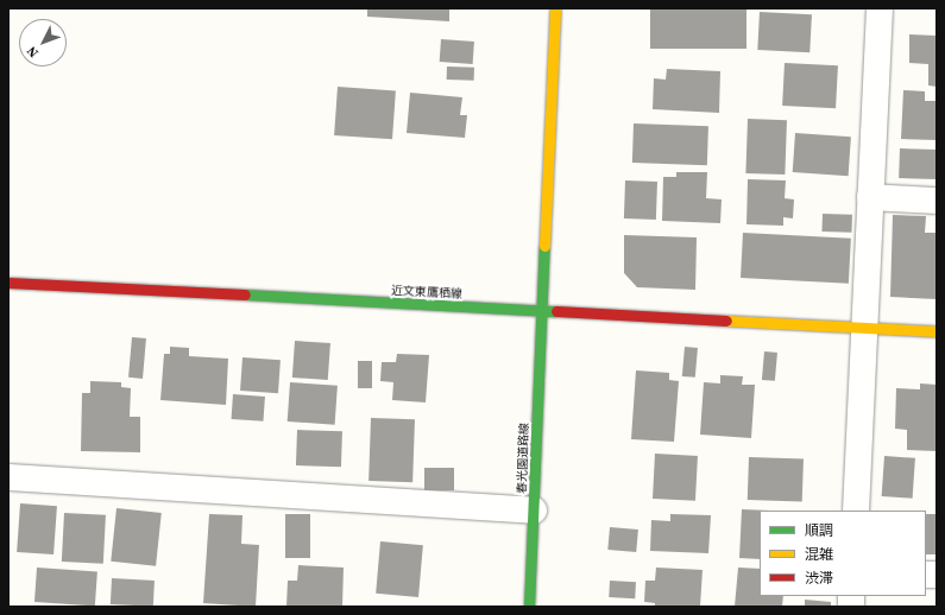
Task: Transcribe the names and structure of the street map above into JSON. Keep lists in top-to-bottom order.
{
  "streets": {
    "street": ["近文東鷹栖線", "春光園道路線"]
  },
  "crossings": [
    ["近文東鷹栖線", "春光園道路線"]
  ],
  "legend": ["順調", "混雑", "渋滞"],
  "north": "bottom left"
}
